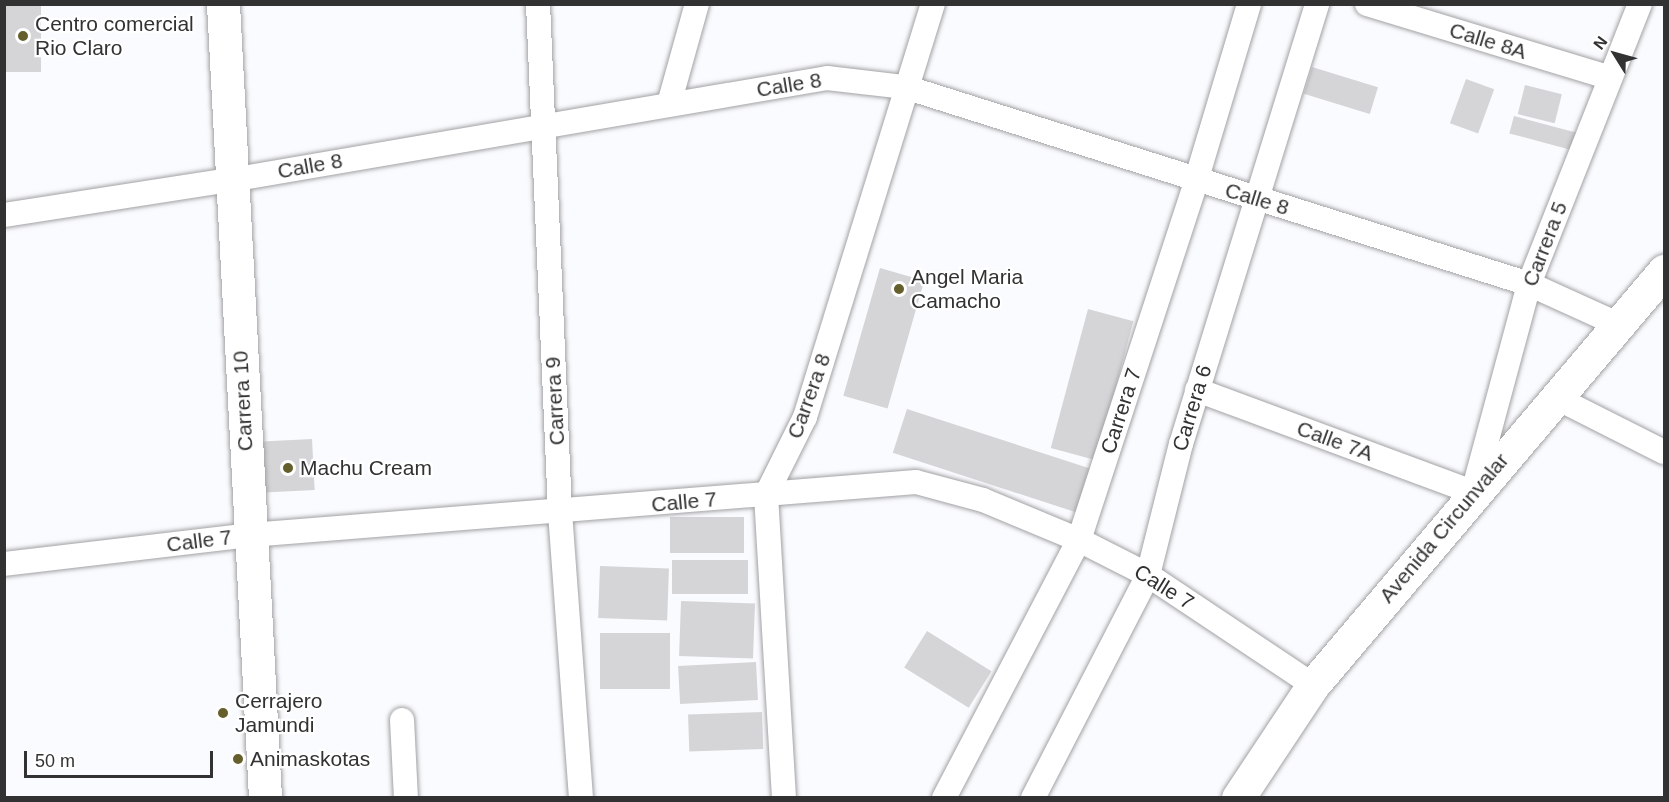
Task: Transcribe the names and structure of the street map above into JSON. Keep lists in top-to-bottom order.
{
  "streets": {
    "main road": ["Carrera 10", "Avenida Circunvalar"],
    "street": [
      "Calle 8A",
      "Calle 8",
      "Carrera 5",
      "Carrera 8",
      "Carrera 9",
      "Carrera 6",
      "Carrera 7",
      "Calle 7A",
      "Calle 7"
    ]
  },
  "crossings": [
    ["Calle 8A", "Carrera 5"],
    ["Calle 8", "Carrera 5"],
    ["Calle 8", "Carrera 8"],
    ["Calle 8", "Carrera 10"],
    ["Calle 8", "Carrera 9"],
    ["Calle 8", "Carrera 6"],
    ["Calle 8", "Carrera 7"],
    ["Calle 8", "Avenida Circunvalar"],
    ["Carrera 5", "Calle 7A"],
    ["Carrera 5", "Avenida Circunvalar"],
    ["Carrera 8", "Calle 7"],
    ["Carrera 10", "Calle 7"],
    ["Carrera 9", "Calle 7"],
    ["Carrera 6", "Calle 7A"],
    ["Carrera 6", "Calle 7"],
    ["Carrera 7", "Calle 7"],
    ["Calle 7A", "Avenida Circunvalar"],
    ["Calle 7", "Avenida Circunvalar"]
  ],
  "places": [
    "Centro comercial Rio Claro",
    "Angel Maria Camacho",
    "Machu Cream",
    "Cerrajero Jamundi",
    "Animaskotas"
  ],
  "scale_bar": "50 m",
  "north": "top left"
}
